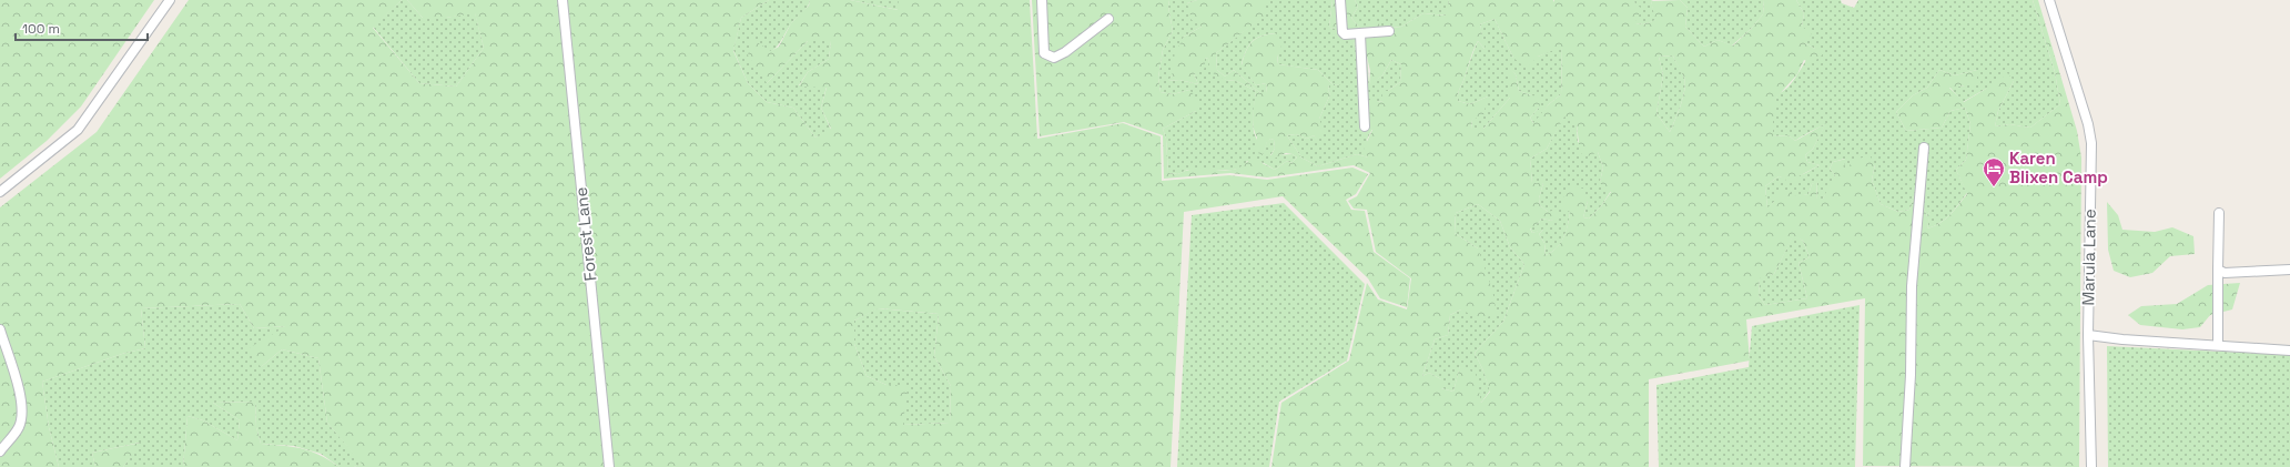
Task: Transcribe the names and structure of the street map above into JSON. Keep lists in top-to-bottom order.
{
  "streets": {
    "street": ["Forest Lane", "Marula Lane"]
  },
  "places": {
    "hotel": ["Karen Blixen Camp"]
  },
  "scale_bar": "100 m"
}
